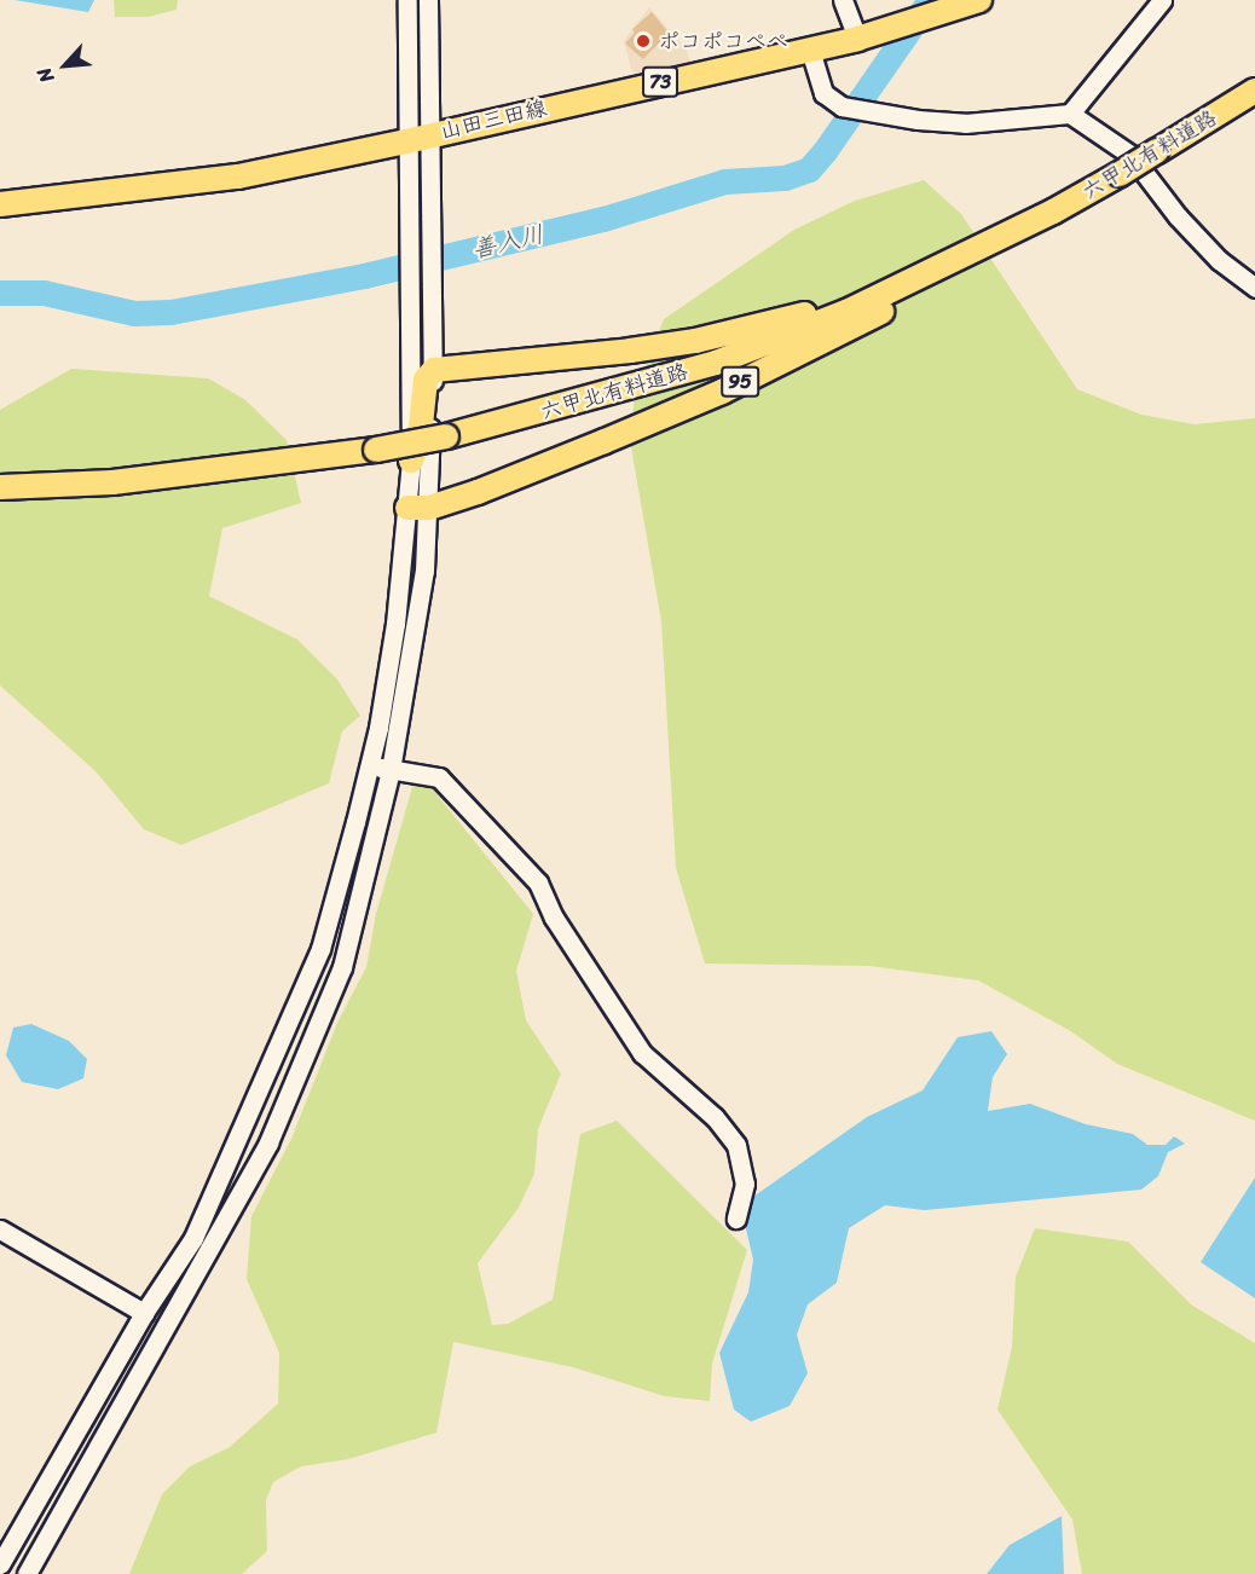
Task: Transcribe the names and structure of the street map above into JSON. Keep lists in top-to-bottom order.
{
  "streets": {
    "main road": [
      "73",
      "山田三田線",
      "六甲北有料道路",
      "95"
    ]
  },
  "crossings": [
    ["六甲北有料道路", "95"]
  ],
  "water": ["善入川"],
  "places": ["ポコポコぺぺ"],
  "north": "bottom left"
}
